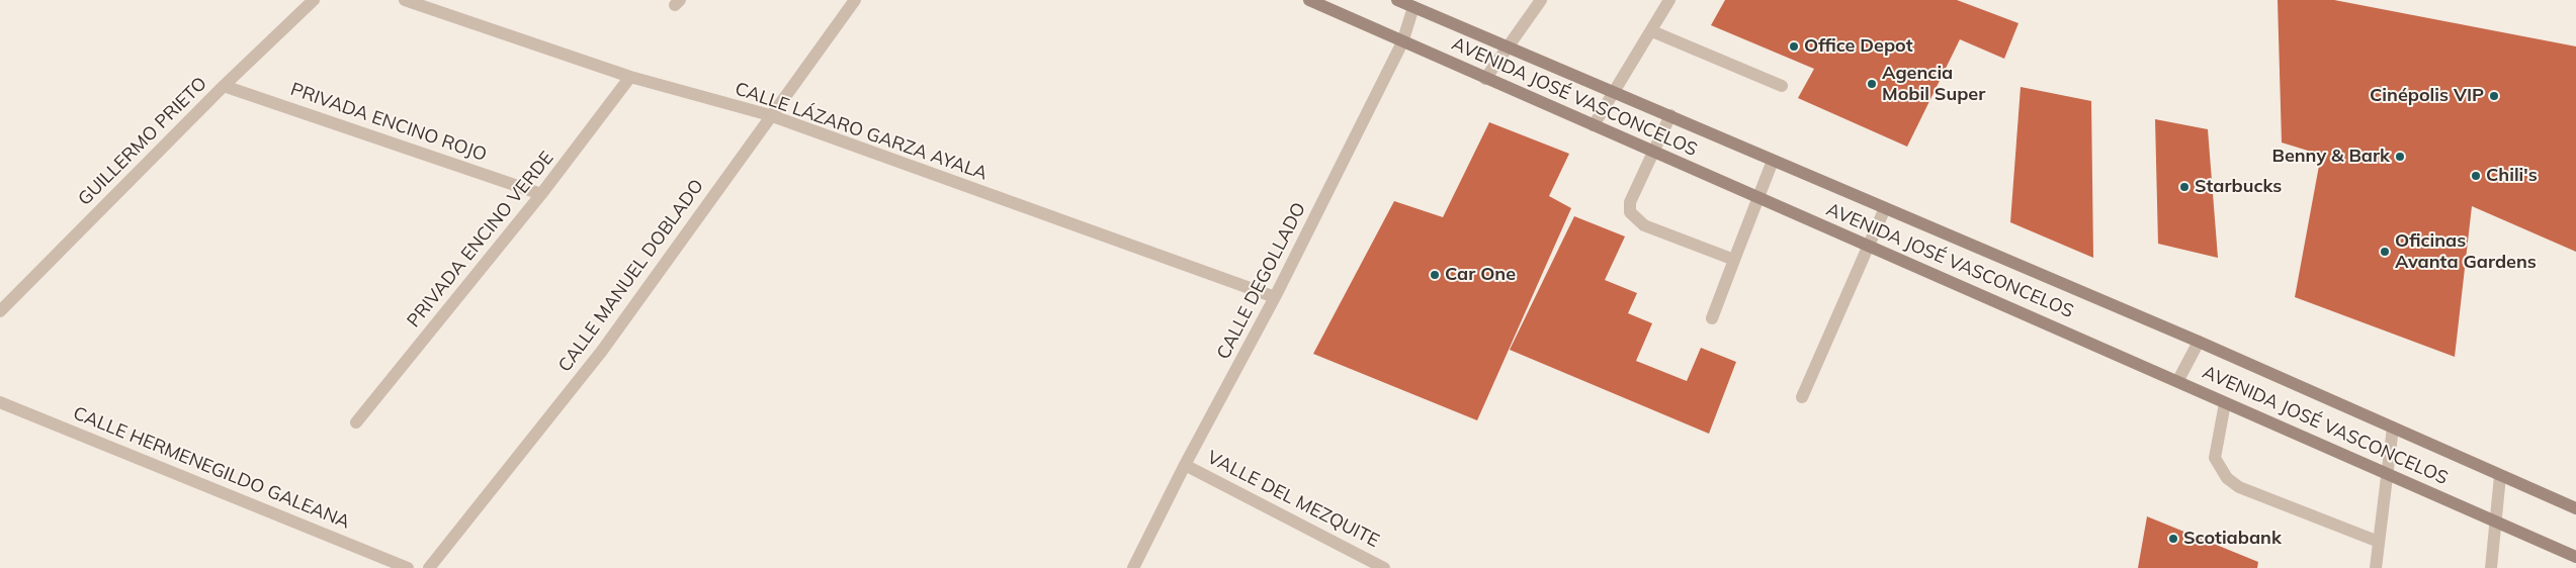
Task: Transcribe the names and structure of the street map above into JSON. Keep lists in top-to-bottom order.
{
  "streets": {
    "main road": ["AVENIDA JOSÉ VASCONCELOS"],
    "street": [
      "PRIVADA ENCINO ROJO",
      "CALLE LÁZARO GARZA AYALA",
      "GUILLERMO PRIETO",
      "PRIVADA ENCINO VERDE",
      "CALLE MANUEL DOBLADO",
      "CALLE DEGOLLADO",
      "CALLE HERMENEGILDO GALEANA",
      "VALLE DEL MEZQUITE"
    ]
  },
  "crossings": [
    ["AVENIDA JOSÉ VASCONCELOS", "CALLE DEGOLLADO"],
    ["PRIVADA ENCINO ROJO", "GUILLERMO PRIETO"],
    ["PRIVADA ENCINO ROJO", "PRIVADA ENCINO VERDE"],
    ["CALLE LÁZARO GARZA AYALA", "PRIVADA ENCINO VERDE"],
    ["CALLE LÁZARO GARZA AYALA", "CALLE MANUEL DOBLADO"],
    ["CALLE LÁZARO GARZA AYALA", "CALLE DEGOLLADO"],
    ["CALLE DEGOLLADO", "VALLE DEL MEZQUITE"]
  ],
  "places": [
    "Office Depot",
    "Agencia Mobil Super",
    "Cinépolis VIP",
    "Benny & Bark",
    "Chili's",
    "Starbucks",
    "Oficinas Avanta Gardens",
    "Car One",
    "Scotiabank"
  ]
}
